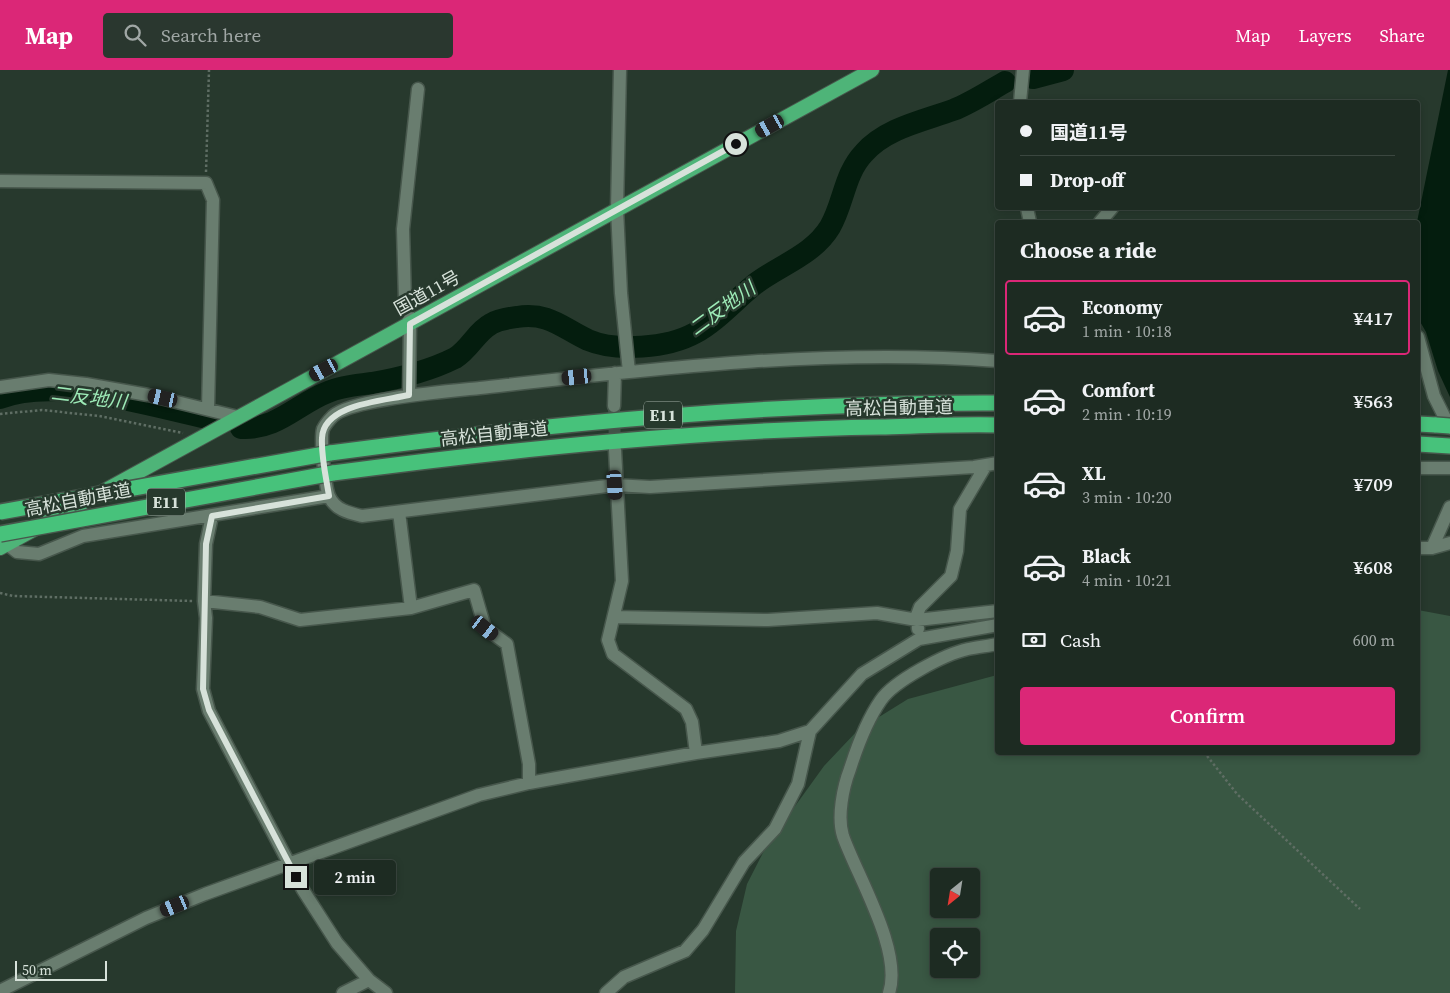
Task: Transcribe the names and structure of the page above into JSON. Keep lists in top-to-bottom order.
{
  "streets": {
    "highway": ["国道11号", "高松自動車道", "E11"]
  },
  "crossings": [
    ["国道11号", "高松自動車道"]
  ],
  "water": ["二反地川"],
  "scale_bar": "50 m",
  "north": "bottom left",
  "page": {
    "header": "Map",
    "search": "Search here",
    "nav": ["Map", "Layers", "Share"],
    "banner": ["国道11号", "Drop-off"],
    "heading": "Choose a ride",
    "list": [
      {
        "name": "Economy",
        "note": "1 min · 10:18",
        "value": "¥417"
      },
      {
        "name": "Comfort",
        "note": "2 min · 10:19",
        "value": "¥563"
      },
      {
        "name": "XL",
        "note": "3 min · 10:20",
        "value": "¥709"
      },
      {
        "name": "Black",
        "note": "4 min · 10:21",
        "value": "¥608"
      }
    ],
    "pay": ["Cash", "600 m"],
    "buttons": "Confirm",
    "bubble": "2 min",
    "scale": "50 m"
  }
}
